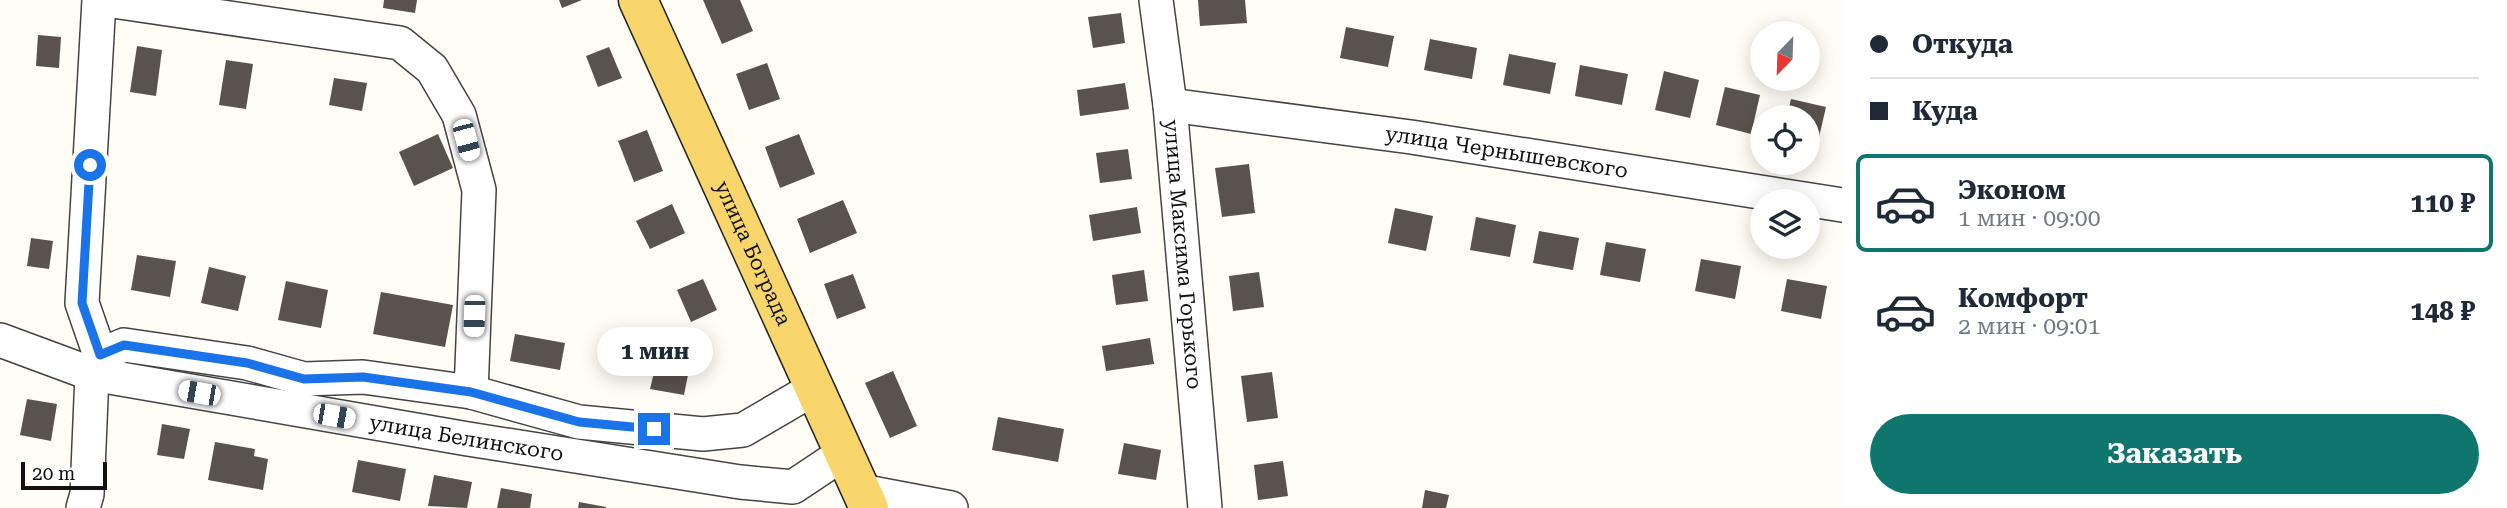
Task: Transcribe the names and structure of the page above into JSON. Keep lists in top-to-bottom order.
{
  "streets": {
    "main road": ["улица Бограда"],
    "street": ["улица Чернышевского", "улица Максима Горького", "улица Белинского"]
  },
  "crossings": [
    ["улица Чернышевского", "улица Максима Горького"],
    ["улица Бограда", "улица Белинского"]
  ],
  "scale_bar": "20 m",
  "north": "bottom left",
  "page": {
    "banner": ["Откуда", "Куда"],
    "list": [
      {
        "name": "Эконом",
        "note": "1 мин · 09:00",
        "value": "110 ₽"
      },
      {
        "name": "Комфорт",
        "note": "2 мин · 09:01",
        "value": "148 ₽"
      }
    ],
    "bubble": "1 мин",
    "buttons": "Заказать",
    "scale": "20 m"
  }
}
